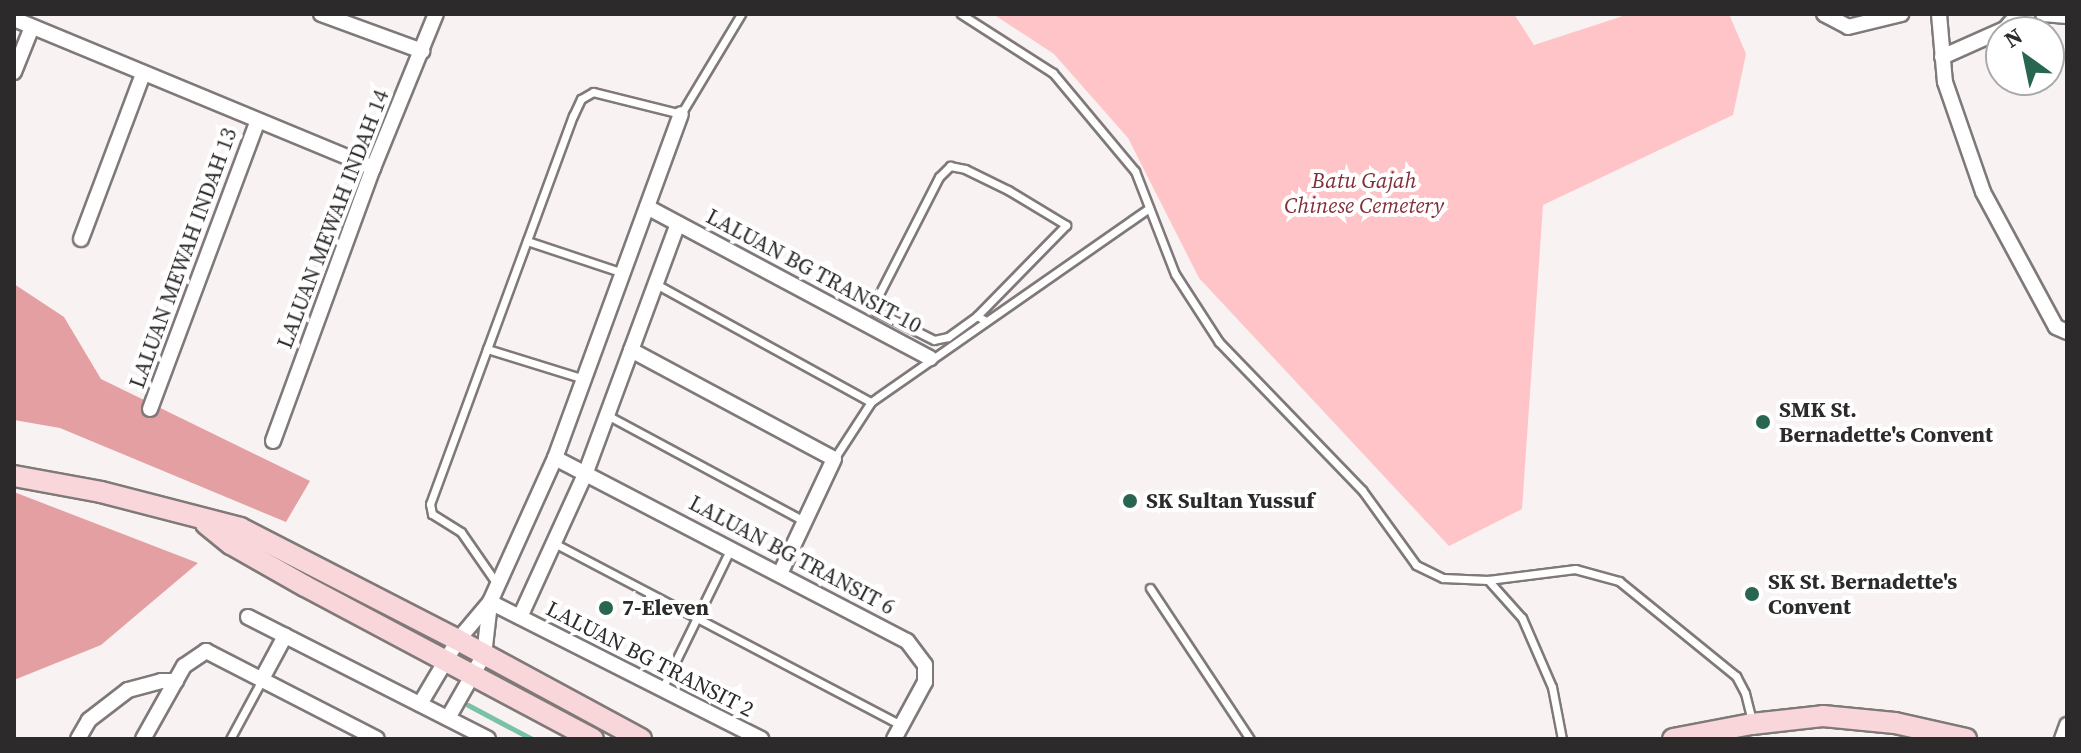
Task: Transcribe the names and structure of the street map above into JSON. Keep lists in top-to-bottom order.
{
  "streets": {
    "street": [
      "LALUAN MEWAH INDAH 14",
      "LALUAN MEWAH INDAH 13",
      "LALUAN BG TRANSIT 10",
      "LALUAN BG TRANSIT 6",
      "LALUAN BG TRANSIT 2"
    ]
  },
  "parks": ["Batu Gajah Chinese Cemetery"],
  "places": [
    "SMK St. Bernadette's Convent",
    "SK Sultan Yussuf",
    "SK St. Bernadette's Convent",
    "7-Eleven"
  ],
  "north": "top left"
}
